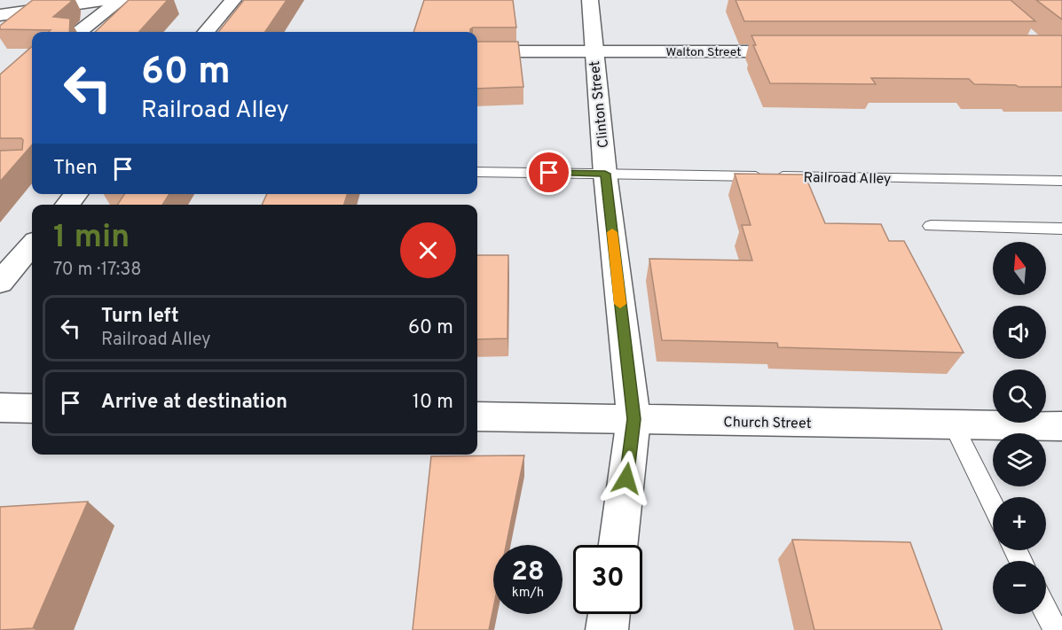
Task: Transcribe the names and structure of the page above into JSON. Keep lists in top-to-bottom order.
{
  "streets": {
    "street": ["Walton Street", "Clinton Street", "Church Street"],
    "lane": ["Railroad Alley"]
  },
  "crossings": [
    ["Walton Street", "Clinton Street"],
    ["Clinton Street", "Railroad Alley"],
    ["Clinton Street", "Church Street"]
  ],
  "north": "top",
  "page": {
    "turn": ["60 m", "Railroad Alley"],
    "then": "Then",
    "heading": ["1 min", "70 m · 17:38"],
    "map_buttons": ["+", "−"],
    "list": [
      {
        "name": "Turn left",
        "note": "Railroad Alley",
        "value": "60 m"
      },
      {
        "name": "Arrive at destination",
        "value": "10 m"
      }
    ],
    "speed": "28 km/h",
    "limit": "30"
  }
}
